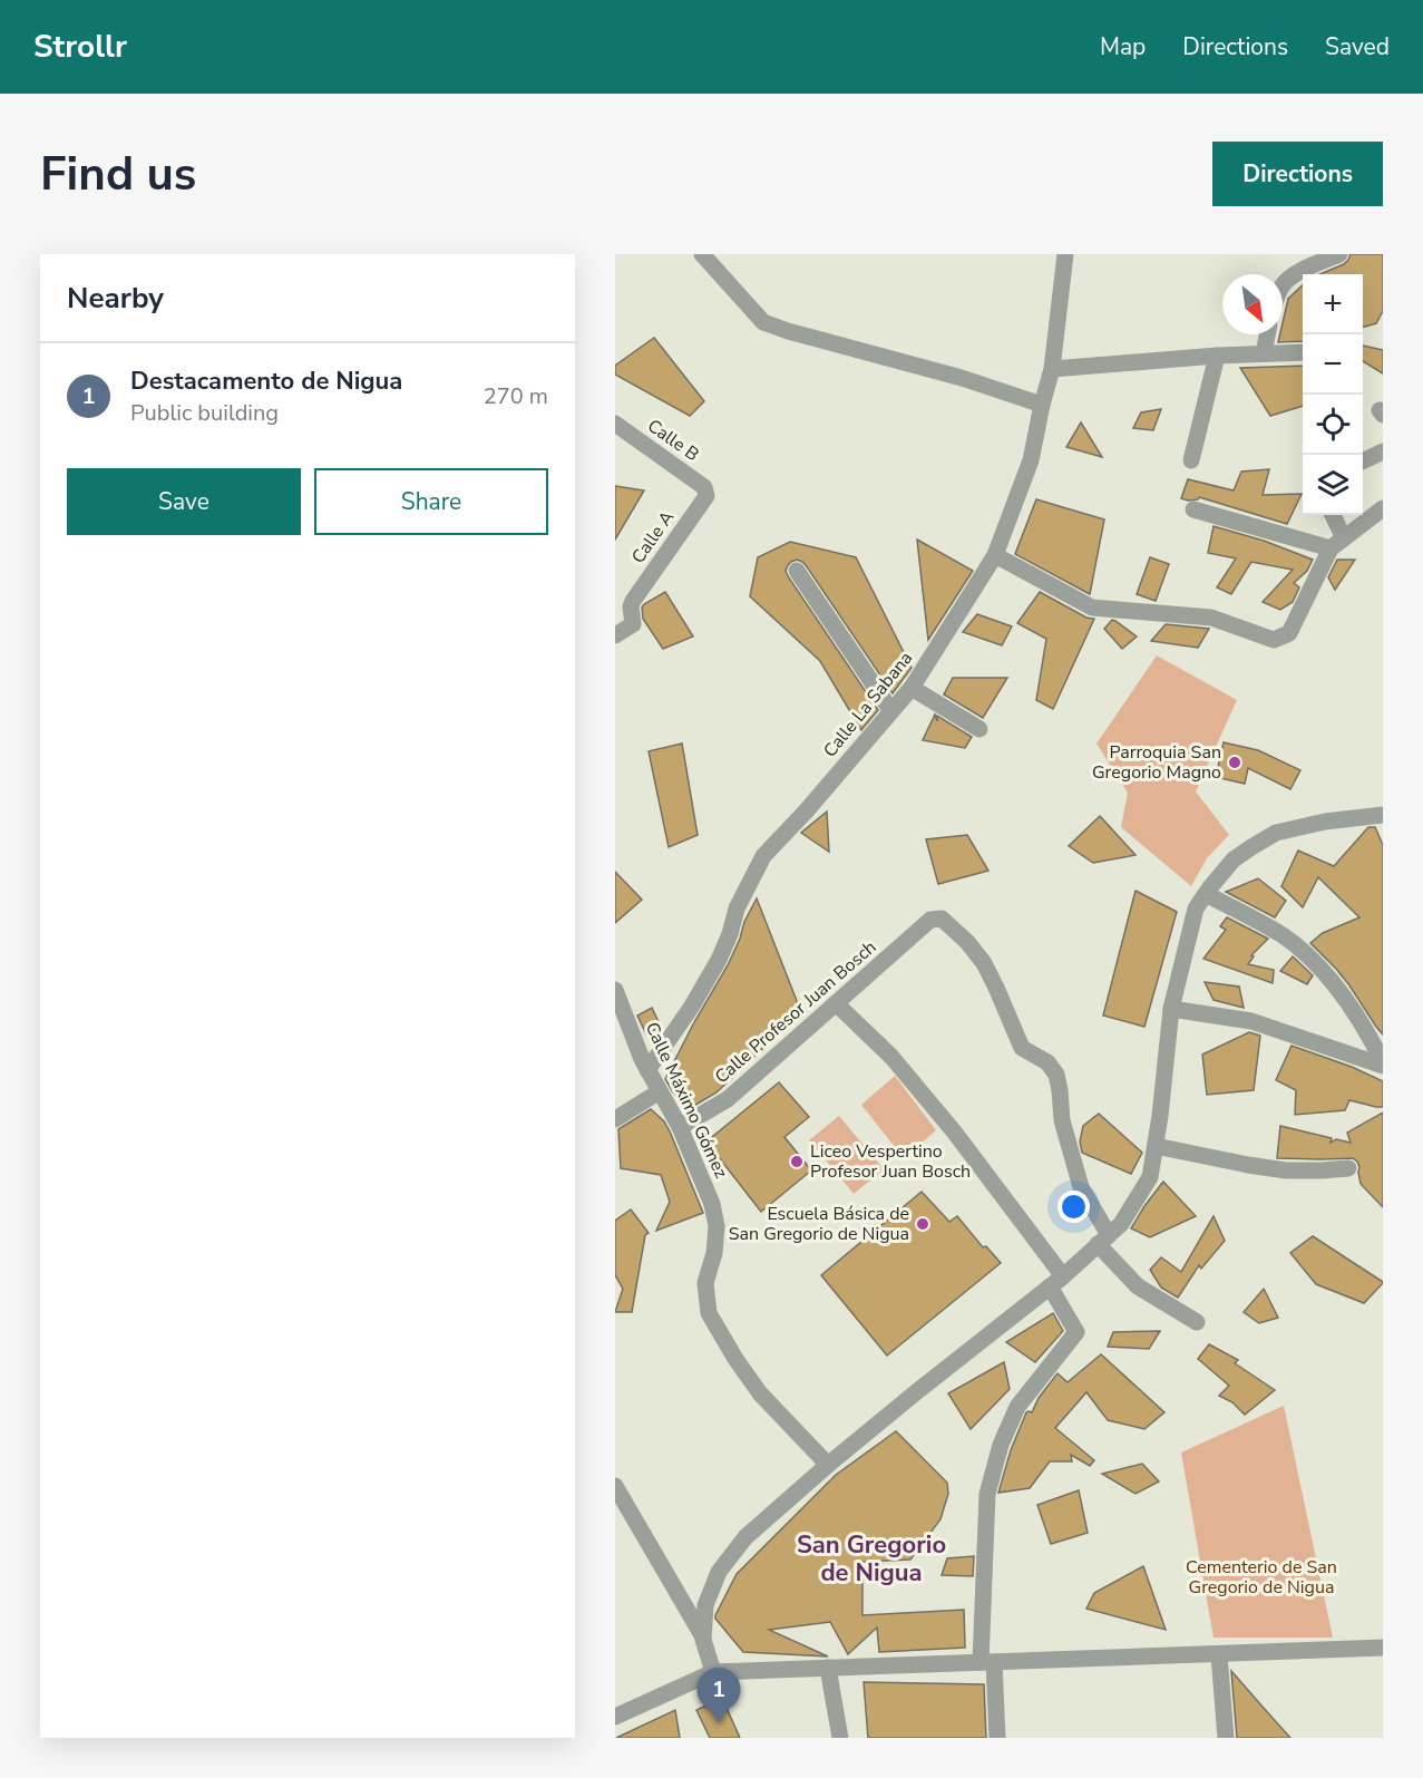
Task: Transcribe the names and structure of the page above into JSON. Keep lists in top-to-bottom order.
{
  "streets": {
    "street": [
      "Calle B",
      "Calle A",
      "Calle La Sabana",
      "Calle Profesor Juan Bosch",
      "Calle Máximo Gómez"
    ]
  },
  "crossings": [
    ["Calle B", "Calle A"],
    ["Calle La Sabana", "Calle Máximo Gómez"],
    ["Calle Profesor Juan Bosch", "Calle Máximo Gómez"]
  ],
  "districts": ["San Gregorio de Nigua"],
  "parks": ["Cementerio de San Gregorio de Nigua"],
  "places": ["Parroquia San Gregorio Magno", "Liceo Vespertino Profesor Juan Bosch", "Escuela Básica de San Gregorio de Nigua"],
  "north": "bottom right",
  "page": {
    "header": "Strollr",
    "nav": ["Map", "Directions", "Saved"],
    "buttons": [
      "Directions",
      ["Save", "Share"]
    ],
    "title": "Find us",
    "heading": "Nearby",
    "map_buttons": ["+", "−"],
    "list": [
      {
        "mark": "1",
        "name": "Destacamento de Nigua",
        "note": "Public building",
        "value": "270 m"
      }
    ],
    "pins": "1"
  }
}
